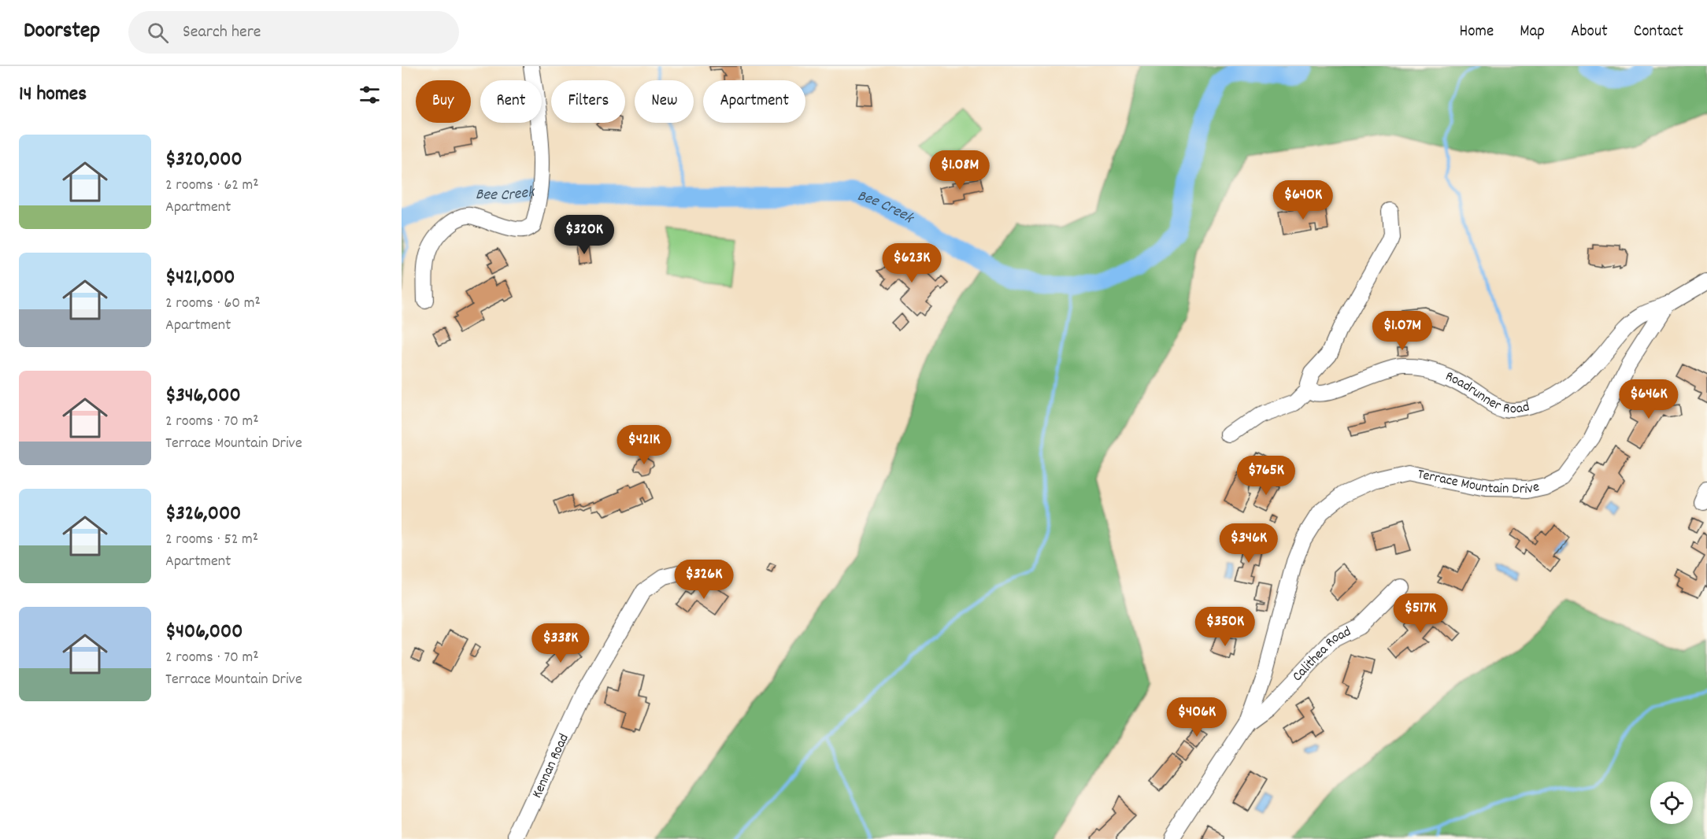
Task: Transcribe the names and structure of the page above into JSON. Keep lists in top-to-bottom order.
{
  "streets": {
    "street": [
      "Roadrunner Road",
      "Terrace Mountain Drive",
      "Calithea Road",
      "Kennan Road"
    ]
  },
  "crossings": [
    ["Roadrunner Road", "Terrace Mountain Drive"],
    ["Terrace Mountain Drive", "Calithea Road"]
  ],
  "water": ["Bee Creek"],
  "page": {
    "header": "Doorstep",
    "search": "Search here",
    "nav": [
      "Home",
      "Map",
      "About",
      "Contact"
    ],
    "heading": "14 homes",
    "chip": [
      "Buy",
      "Rent",
      "Filters",
      "New",
      "Apartment"
    ],
    "list": [
      {
        "name": "$320,000",
        "note": "2 rooms · 62 m² · Apartment"
      },
      {
        "name": "$421,000",
        "note": "2 rooms · 60 m² · Apartment"
      },
      {
        "name": "$346,000",
        "note": "2 rooms · 70 m² · Terrace Mountain Drive"
      },
      {
        "name": "$326,000",
        "note": "2 rooms · 52 m² · Apartment"
      },
      {
        "name": "$406,000",
        "note": "2 rooms · 70 m² · Terrace Mountain Drive"
      }
    ],
    "price": [
      "$1.08M",
      "$640K",
      "$320K",
      "$623K",
      "$1.07M",
      "$646K",
      "$421K",
      "$765K",
      "$346K",
      "$326K",
      "$517K",
      "$350K",
      "$338K",
      "$406K"
    ]
  }
}
